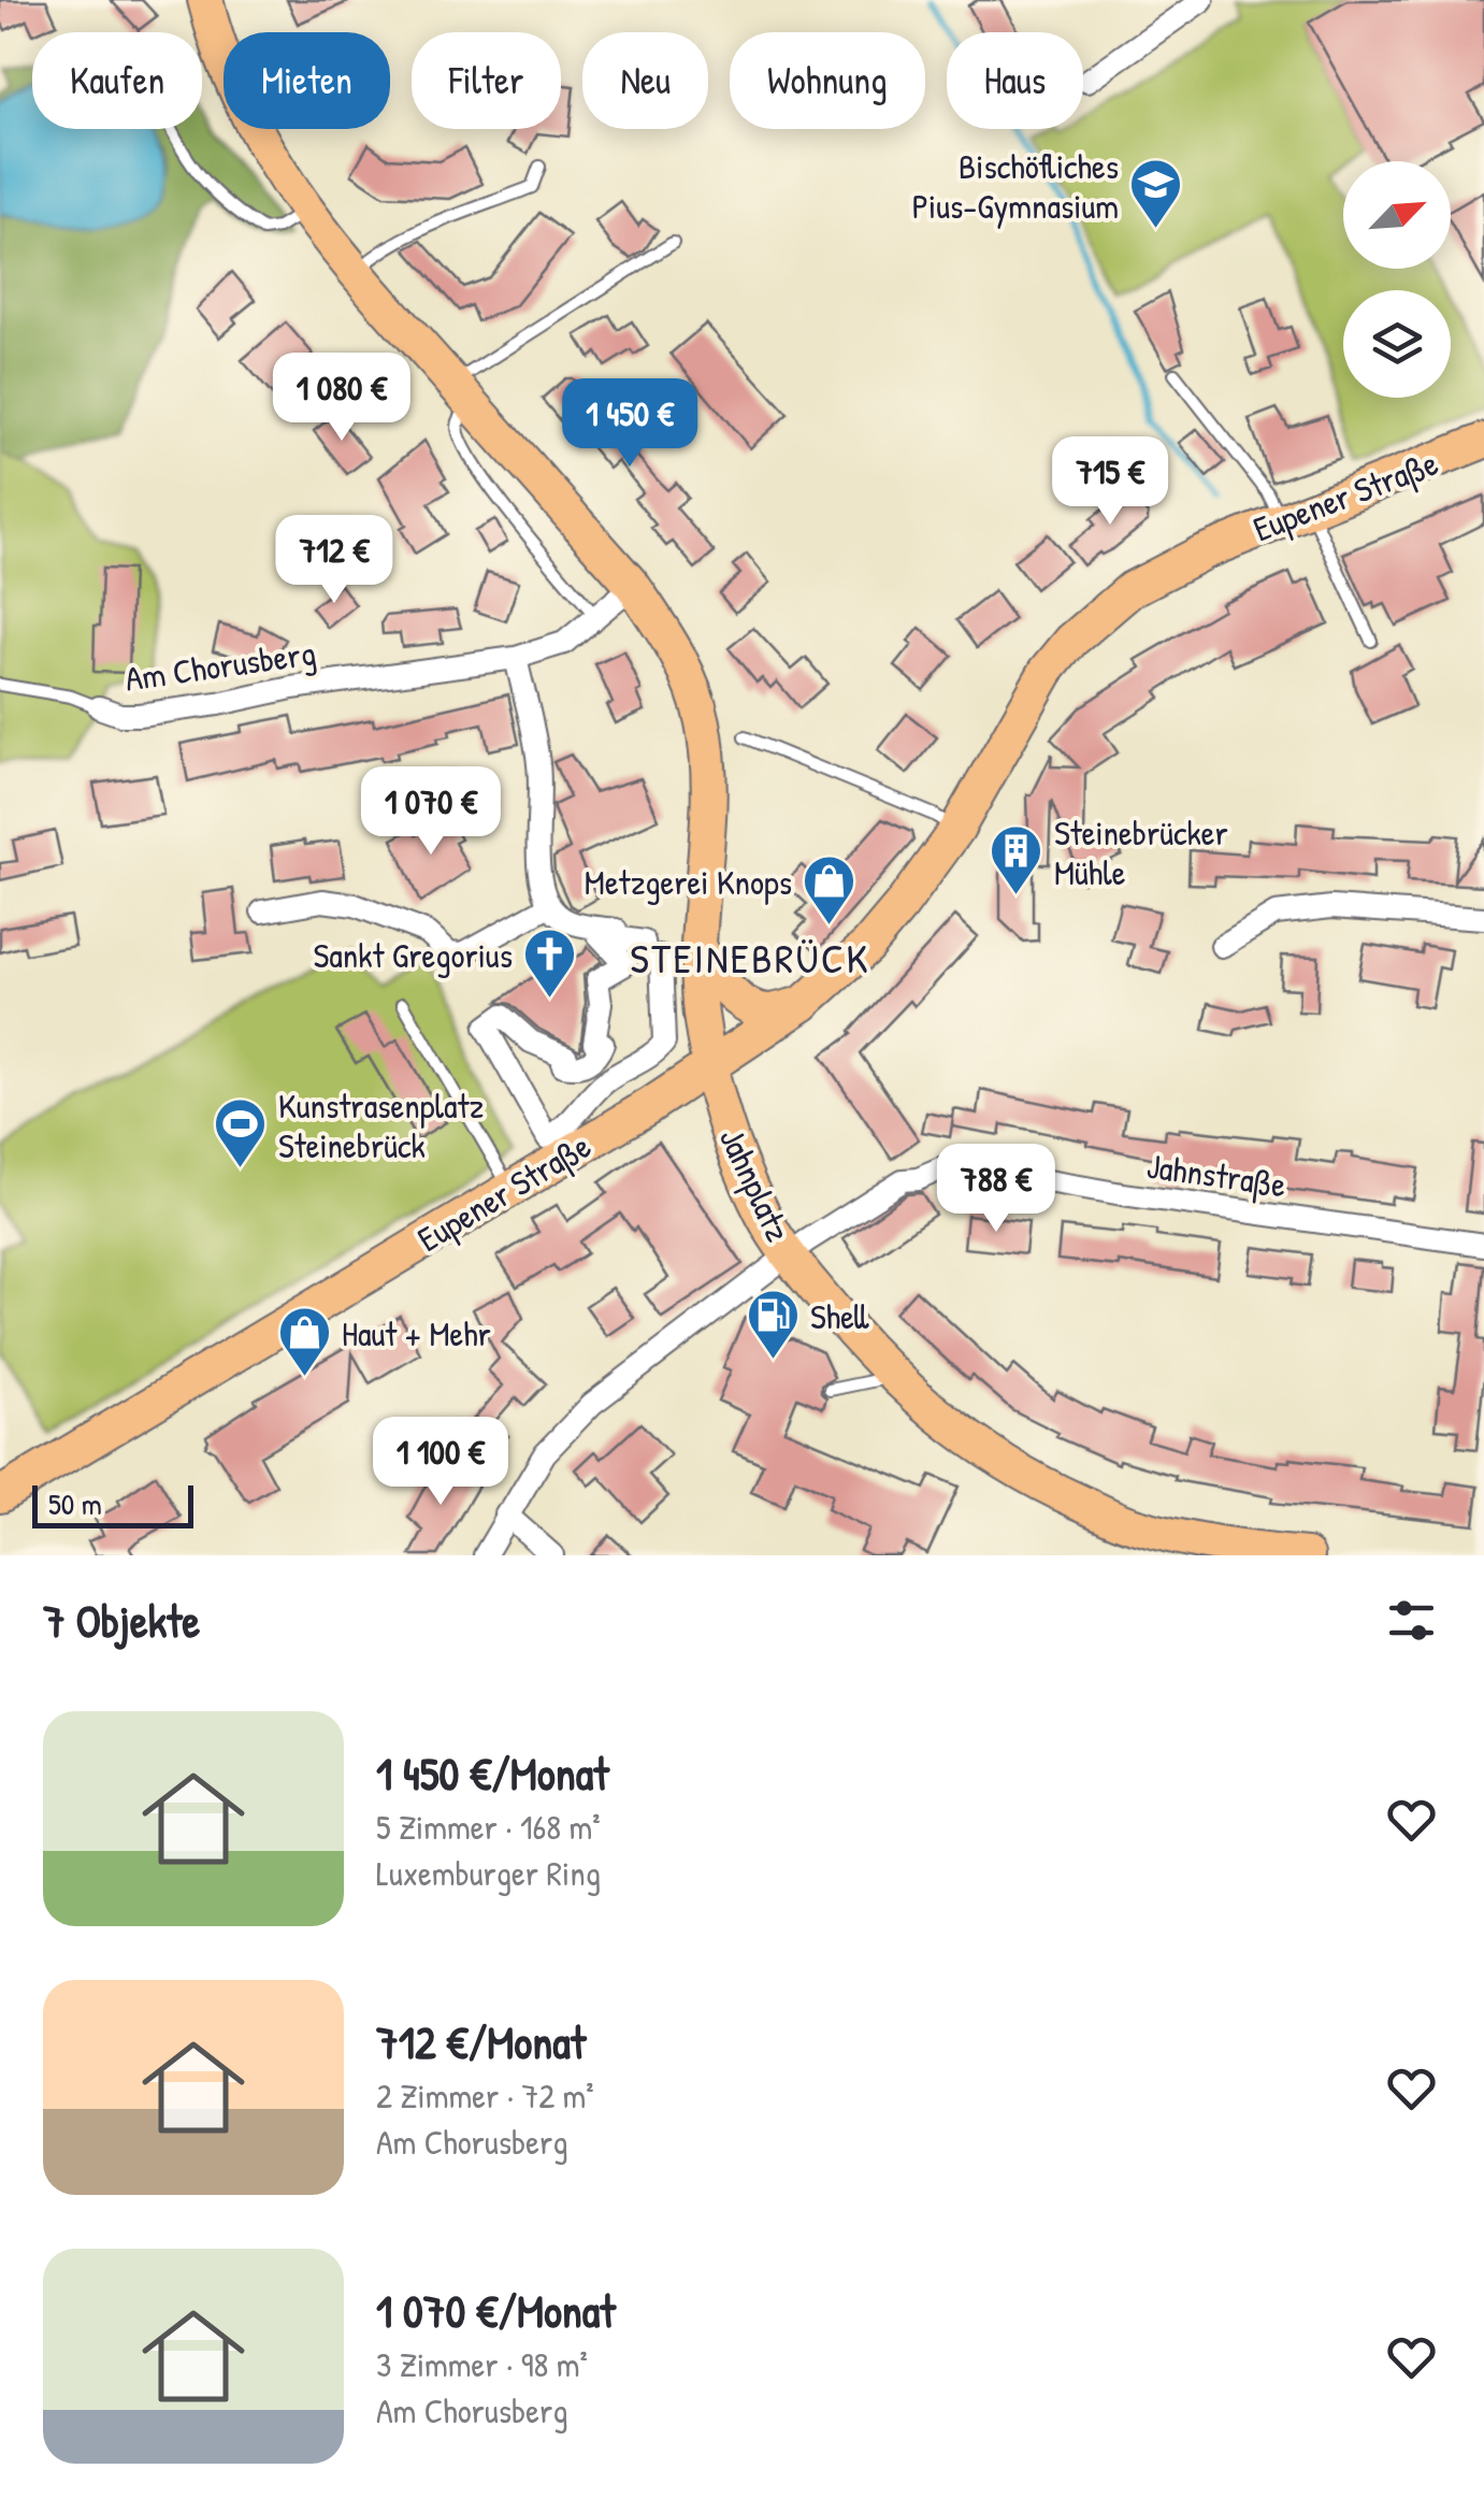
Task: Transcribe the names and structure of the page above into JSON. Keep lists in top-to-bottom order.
{
  "streets": {
    "main road": ["Eupener Straße", "Jahnplatz"],
    "street": ["Am Chorusberg", "Jahnstraße"]
  },
  "crossings": [
    ["Eupener Straße", "Jahnplatz"],
    ["Am Chorusberg", "Jahnplatz"],
    ["Jahnstraße", "Jahnplatz"]
  ],
  "districts": ["STEINEBRÜCK"],
  "places": {
    "school or university": ["Bischöfliches Pius-Gymnasium"],
    "building": ["Steinebrücker Mühle"],
    "shop": ["Metzgerei Knops", "Haut + Mehr"],
    "church": ["Sankt Gregorius"],
    "sports": ["Kunstrasenplatz Steinebrück"],
    "fuel station": ["Shell"]
  },
  "scale_bar": "50 m",
  "north": "top right",
  "page": {
    "chip": [
      "Kaufen",
      "Mieten",
      "Filter",
      "Neu",
      "Wohnung",
      "Haus"
    ],
    "price": [
      "1 080 €",
      "1 450 €",
      "715 €",
      "712 €",
      "1 070 €",
      "788 €",
      "1 100 €"
    ],
    "scale": "50 m",
    "heading": "7 Objekte",
    "list": [
      {
        "name": "1 450 €/Monat",
        "note": "5 Zimmer · 168 m² · Luxemburger Ring"
      },
      {
        "name": "712 €/Monat",
        "note": "2 Zimmer · 72 m² · Am Chorusberg"
      },
      {
        "name": "1 070 €/Monat",
        "note": "3 Zimmer · 98 m² · Am Chorusberg"
      }
    ]
  }
}
